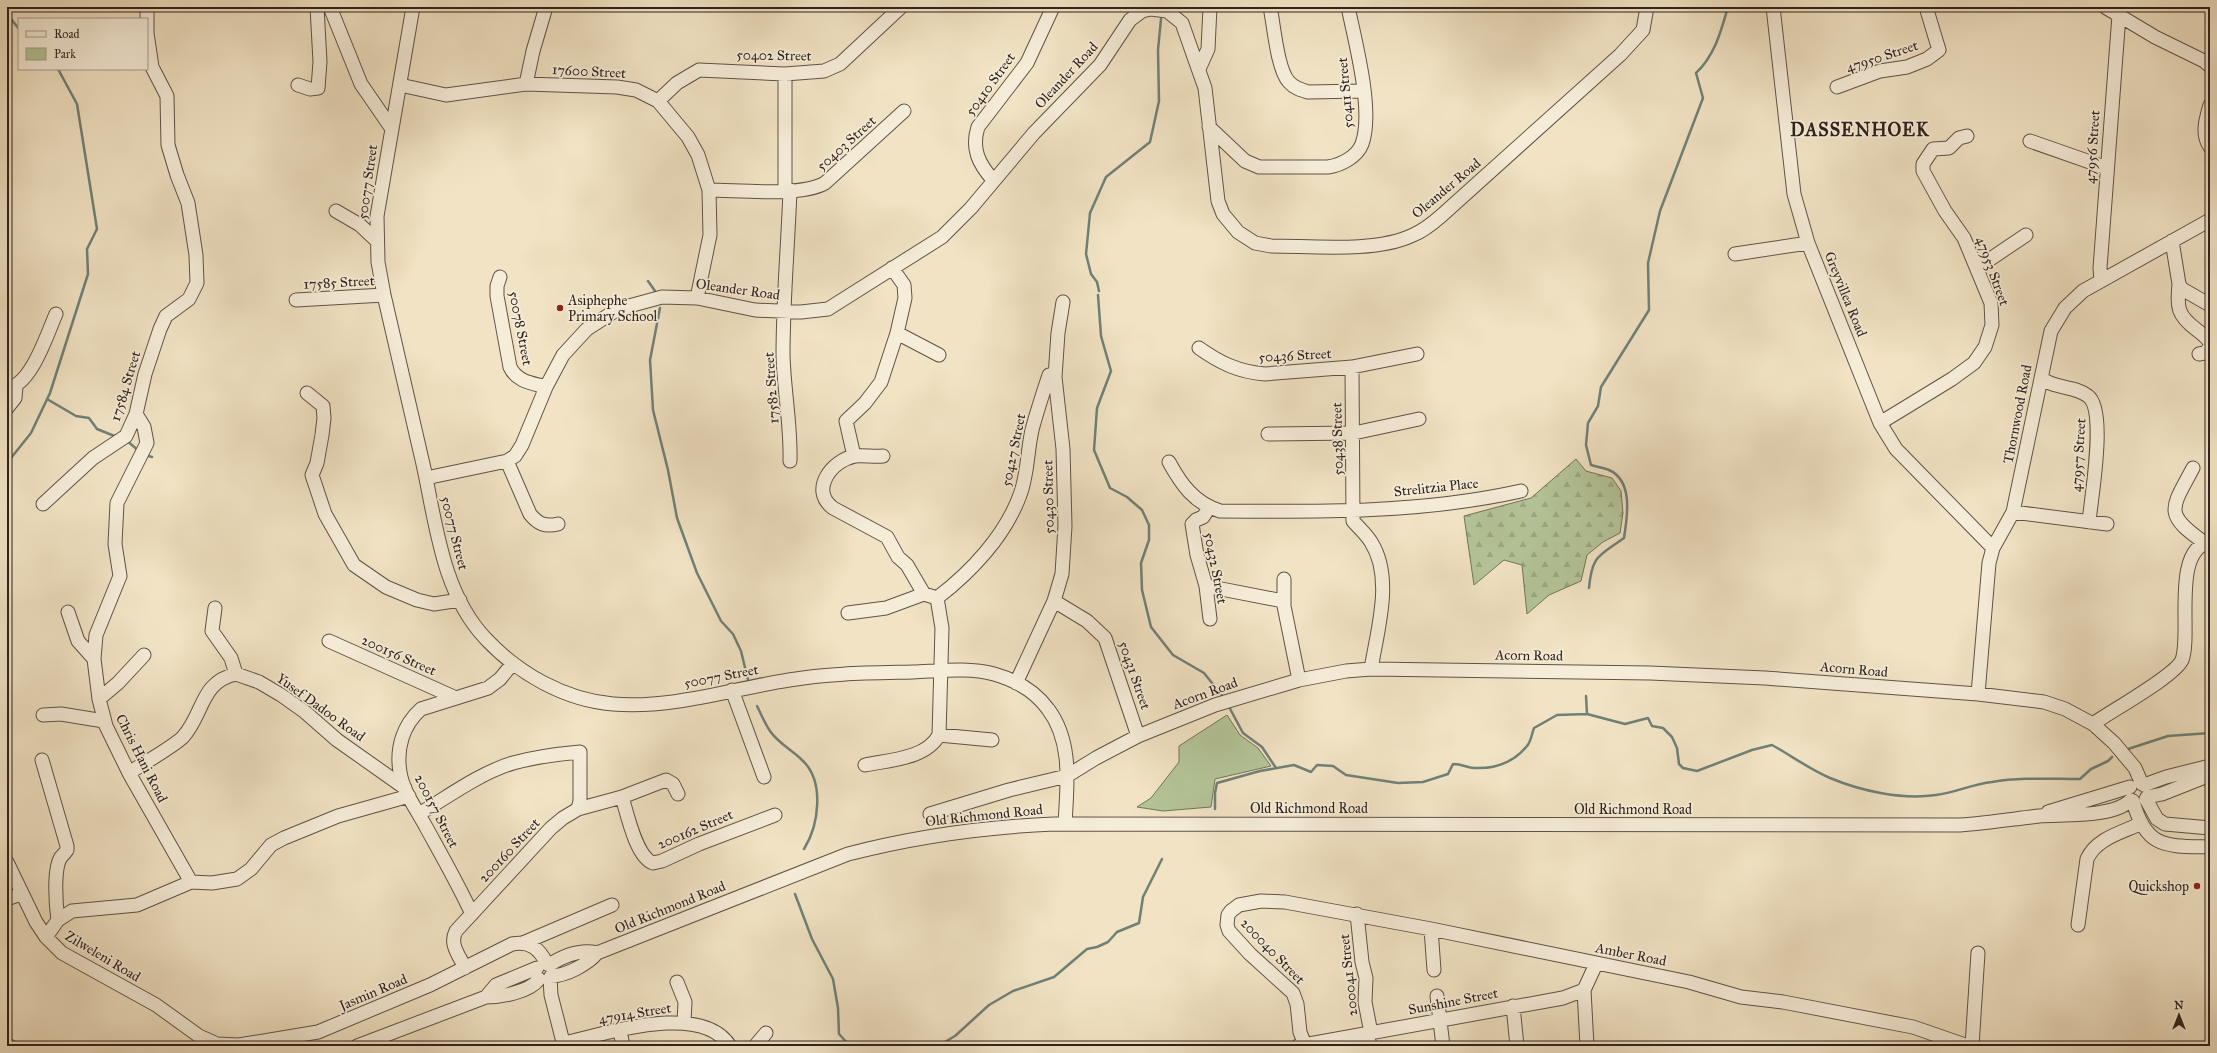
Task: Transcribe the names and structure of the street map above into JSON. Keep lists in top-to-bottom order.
{
  "streets": {
    "street": [
      "50402 Street",
      "47950 Street",
      "17600 Street",
      "Oleander Road",
      "50410 Street",
      "50411 Street",
      "50403 Street",
      "47956 Street",
      "50077 Street",
      "47953 Street",
      "17585 Street",
      "Greyvillea Road",
      "50078 Street",
      "50436 Street",
      "17584 Street",
      "17582 Street",
      "Thornwood Road",
      "50438 Street",
      "50427 Street",
      "47957 Street",
      "Strelitzia Place",
      "50430 Street",
      "50432 Street",
      "200156 Street",
      "Acorn Road",
      "50431 Street",
      "Yusef Dadoo Road",
      "Chris Hani Road",
      "Old Richmond Road",
      "200157 Street",
      "200162 Street",
      "200160 Street",
      "200040 Street",
      "Amber Road",
      "Zilweleni Road",
      "200041 Street",
      "Jasmin Road",
      "Sunshine Street",
      "47914 Street"
    ]
  },
  "crossings": [
    ["50402 Street", "17600 Street"],
    ["50402 Street", "17582 Street"],
    ["17600 Street", "Oleander Road"],
    ["17600 Street", "50403 Street"],
    ["17600 Street", "50077 Street"],
    ["Oleander Road", "50410 Street"],
    ["Oleander Road", "50411 Street"],
    ["Oleander Road", "50078 Street"],
    ["Oleander Road", "17582 Street"],
    ["50403 Street", "17582 Street"],
    ["47956 Street", "Thornwood Road"],
    ["50077 Street", "17585 Street"],
    ["50077 Street", "50430 Street"],
    ["50077 Street", "Acorn Road"],
    ["50077 Street", "Old Richmond Road"],
    ["50077 Street", "200157 Street"],
    ["47953 Street", "Greyvillea Road"],
    ["Greyvillea Road", "Thornwood Road"],
    ["50436 Street", "50438 Street"],
    ["17584 Street", "Chris Hani Road"],
    ["Thornwood Road", "47957 Street"],
    ["Thornwood Road", "Acorn Road"],
    ["50438 Street", "Strelitzia Place"],
    ["50427 Street", "50430 Street"],
    ["Strelitzia Place", "50432 Street"],
    ["50430 Street", "50431 Street"],
    ["200156 Street", "200157 Street"],
    ["Acorn Road", "50431 Street"],
    ["Acorn Road", "Old Richmond Road"],
    ["Yusef Dadoo Road", "200157 Street"],
    ["200157 Street", "200160 Street"],
    ["200162 Street", "200160 Street"],
    ["200160 Street", "Jasmin Road"],
    ["200040 Street", "Amber Road"],
    ["200040 Street", "Sunshine Street"],
    ["Amber Road", "200041 Street"],
    ["Zilweleni Road", "Jasmin Road"],
    ["200041 Street", "Sunshine Street"]
  ],
  "districts": ["DASSENHOEK"],
  "places": ["Asiphephe Primary School", "Quickshop"],
  "legend": ["Road", "Park"],
  "north": "top"
}
